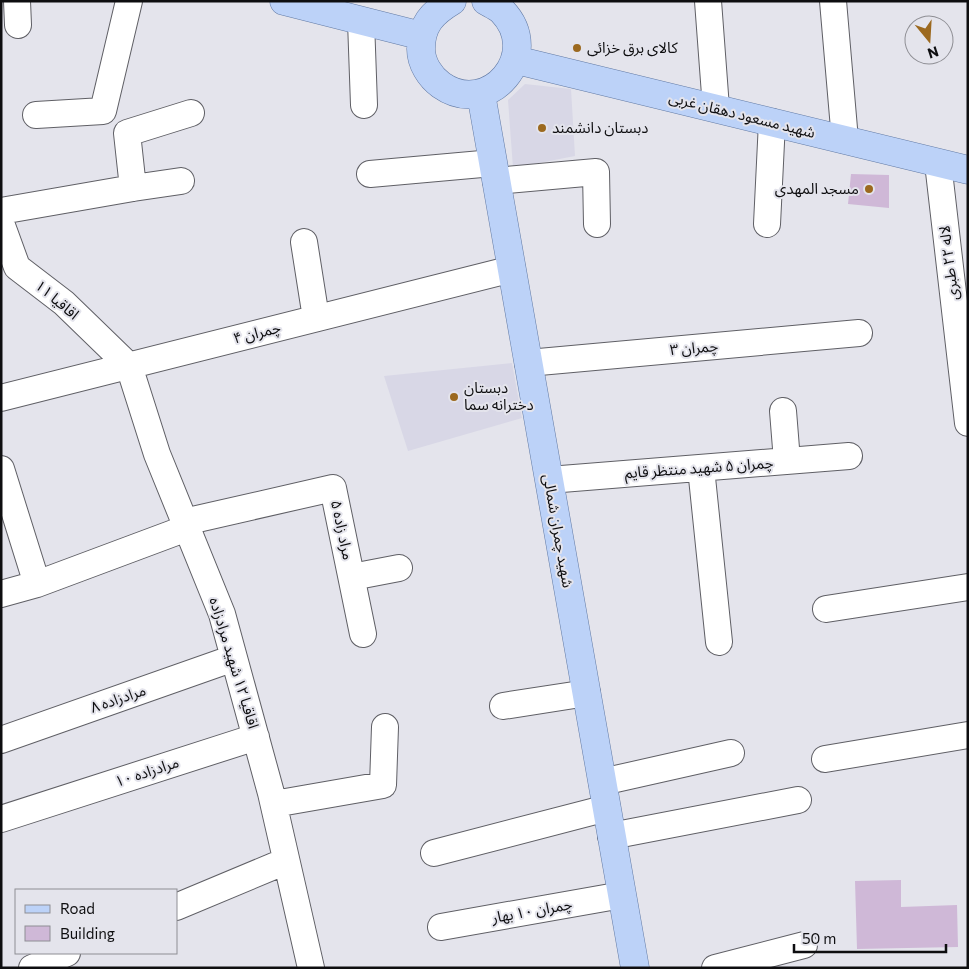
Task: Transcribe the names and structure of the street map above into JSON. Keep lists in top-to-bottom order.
{
  "streets": {
    "main road": ["شهید مسعود دهقان غربی", "شهید چمران شمالی"],
    "street": [
      "لاله ۲۲ طبری",
      "اقاقیا ۱۱",
      "چمران ۴",
      "چمران ۳",
      "چمران ۵ شهید منتظر قایم",
      "مراد زاده ۵",
      "اقاقیا ۱۲ شهید مرادزاده",
      "مرادزاده ۸",
      "مرادزاده ۱۰",
      "چمران ۱۰ بهار"
    ]
  },
  "crossings": [
    ["شهید مسعود دهقان غربی", "لاله ۲۲ طبری"],
    ["اقاقیا ۱۱", "چمران ۴"],
    ["اقاقیا ۱۱", "اقاقیا ۱۲ شهید مرادزاده"],
    ["چمران ۴", "شهید چمران شمالی"],
    ["چمران ۴", "اقاقیا ۱۲ شهید مرادزاده"],
    ["چمران ۳", "شهید چمران شمالی"],
    ["چمران ۵ شهید منتظر قایم", "شهید چمران شمالی"],
    ["مراد زاده ۵", "اقاقیا ۱۲ شهید مرادزاده"],
    ["شهید چمران شمالی", "چمران ۱۰ بهار"],
    ["اقاقیا ۱۲ شهید مرادزاده", "مرادزاده ۸"],
    ["اقاقیا ۱۲ شهید مرادزاده", "مرادزاده ۱۰"]
  ],
  "places": [
    "کالای برق خزائی",
    "دبستان دانشمند",
    "مسجد المهدی",
    "دبستان دخترانه سما"
  ],
  "legend": ["Road", "Building"],
  "scale_bar": "50 m",
  "north": "bottom"
}
